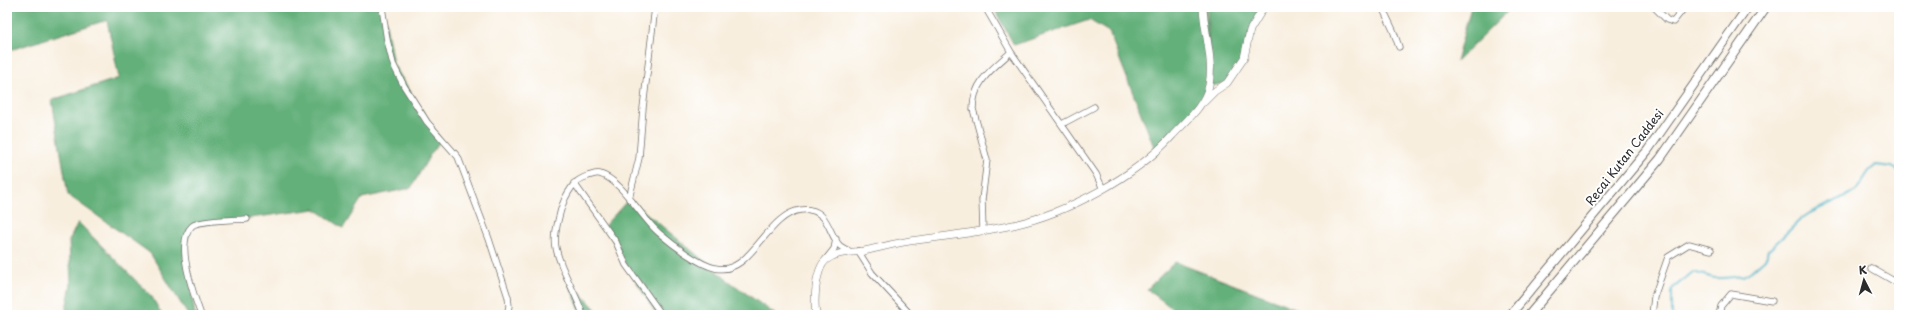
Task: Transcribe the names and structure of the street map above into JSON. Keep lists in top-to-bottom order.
{
  "streets": {
    "main road": ["Recai Kutan Caddesi"]
  },
  "north": "top"
}
